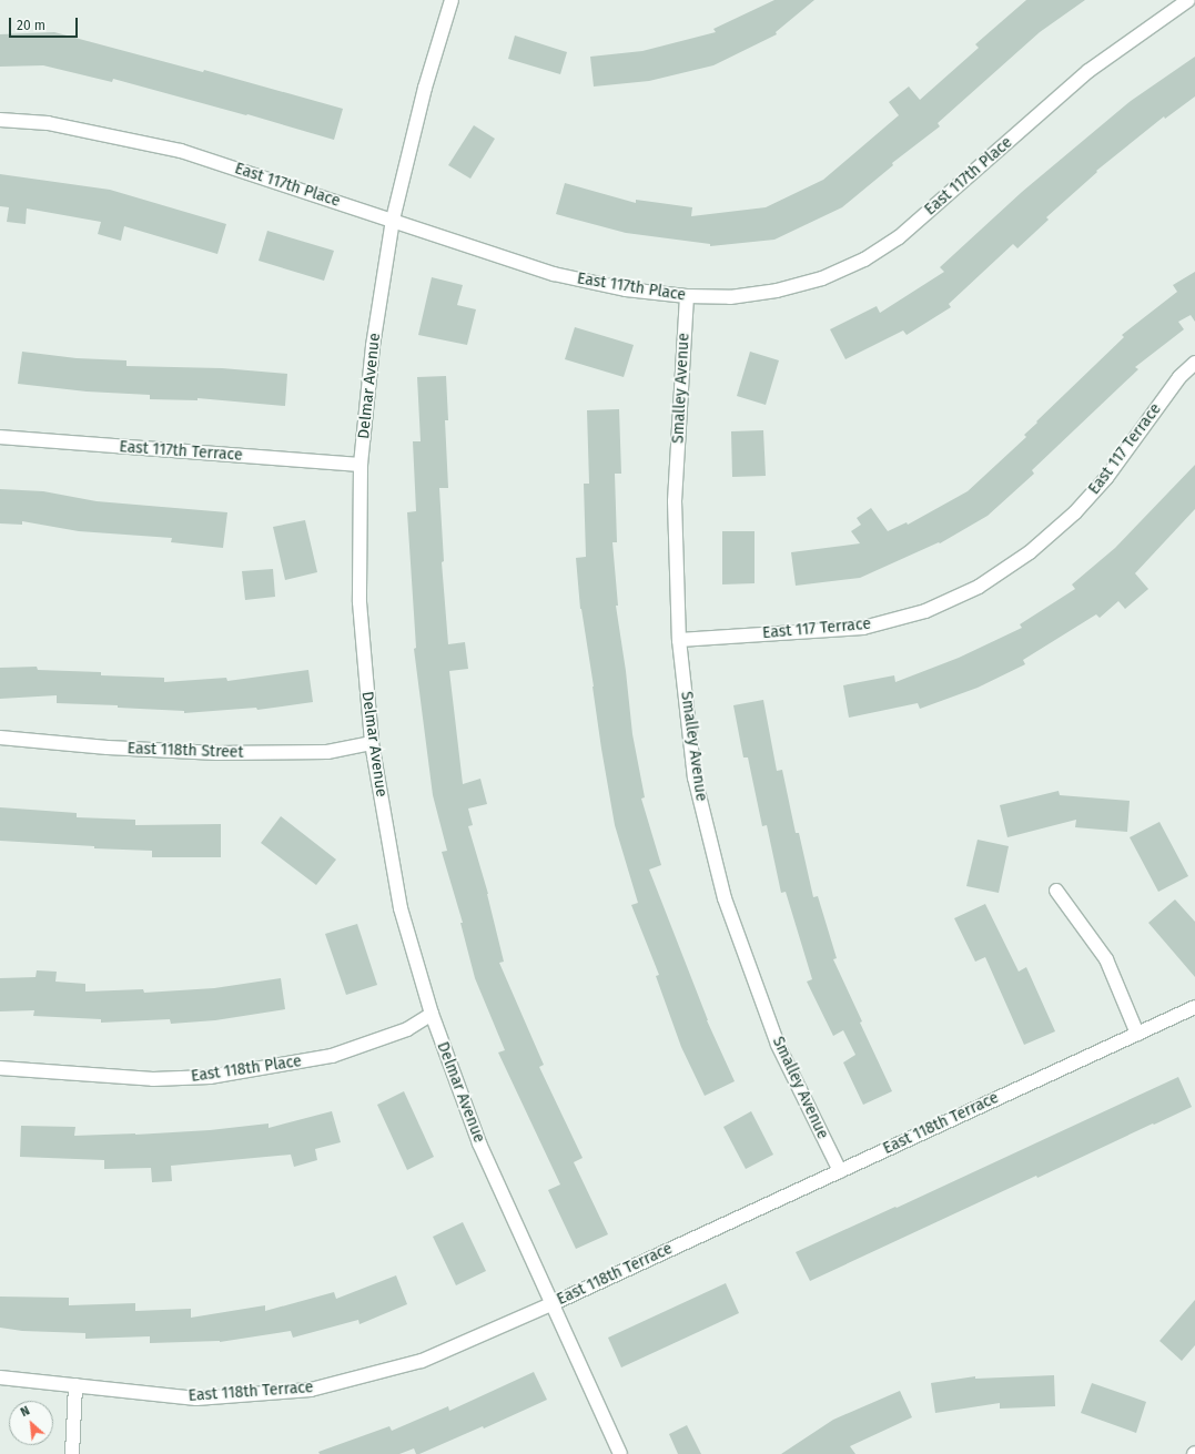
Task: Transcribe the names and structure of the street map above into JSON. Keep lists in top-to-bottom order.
{
  "streets": {
    "street": [
      "East 117th Place",
      "Delmar Avenue",
      "Smalley Avenue",
      "East 117 Terrace",
      "East 117th Terrace",
      "East 118th Street",
      "East 118th Place",
      "East 118th Terrace"
    ]
  },
  "crossings": [
    ["East 117th Place", "Delmar Avenue"],
    ["East 117th Place", "Smalley Avenue"],
    ["Delmar Avenue", "East 117th Terrace"],
    ["Delmar Avenue", "East 118th Street"],
    ["Delmar Avenue", "East 118th Place"],
    ["Delmar Avenue", "East 118th Terrace"],
    ["Smalley Avenue", "East 117 Terrace"],
    ["Smalley Avenue", "East 118th Terrace"]
  ],
  "scale_bar": "20 m",
  "north": "top left"
}
